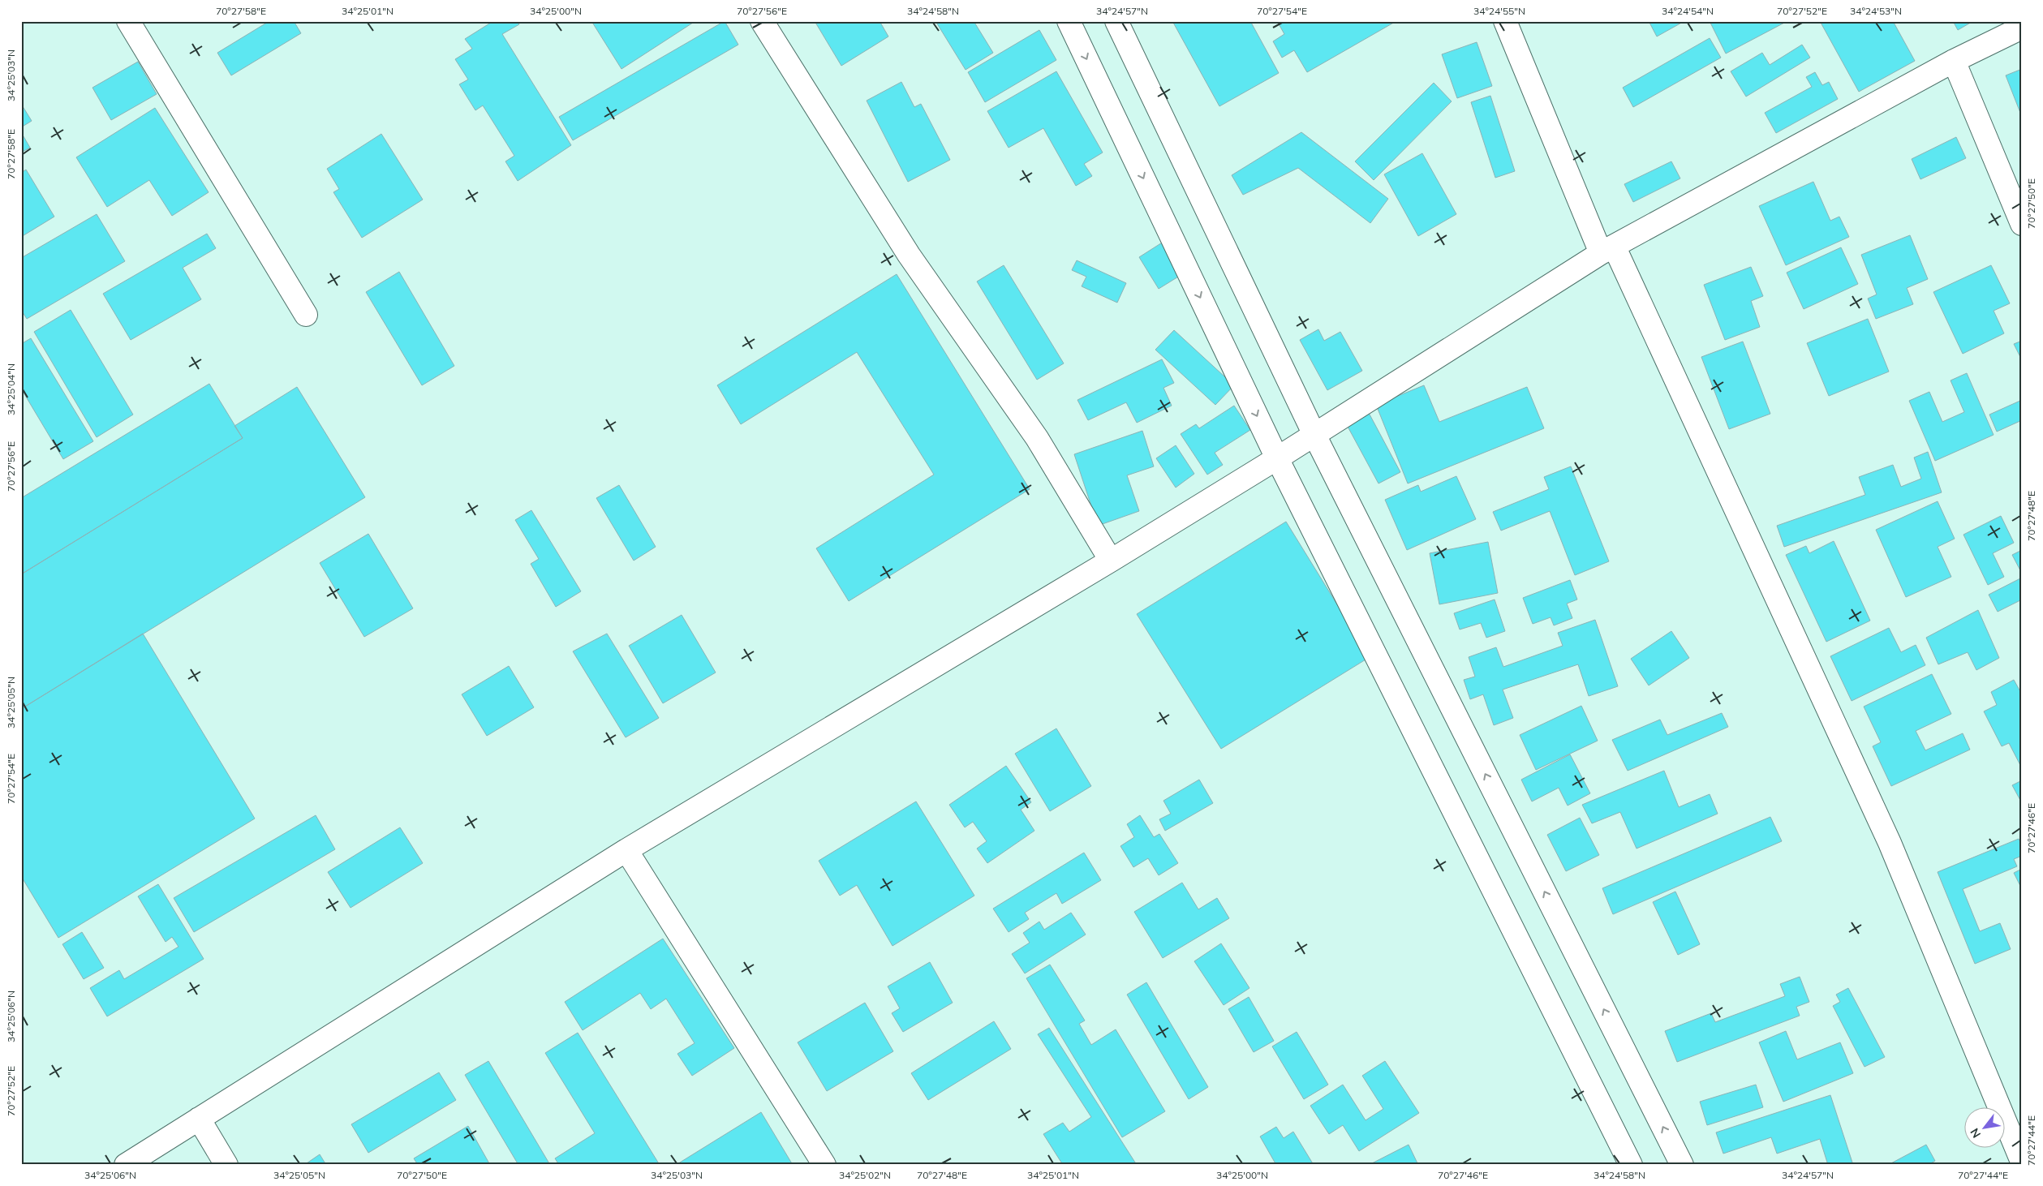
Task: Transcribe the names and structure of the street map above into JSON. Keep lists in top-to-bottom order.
{
  "north": "bottom left",
  "coordinates": [
    "70°27'58\"E",
    "34°25'01\"N",
    "34°25'00\"N",
    "70°27'56\"E",
    "34°24'58\"N",
    "34°24'57\"N",
    "70°27'54\"E",
    "34°24'55\"N",
    "34°24'54\"N",
    "70°27'52\"E",
    "34°24'53\"N",
    "34°25'03\"N",
    "70°27'50\"E",
    "34°25'04\"N",
    "70°27'48\"E",
    "34°25'05\"N",
    "70°27'46\"E",
    "34°25'06\"N",
    "70°27'44\"E",
    "34°25'02\"N"
  ]
}
